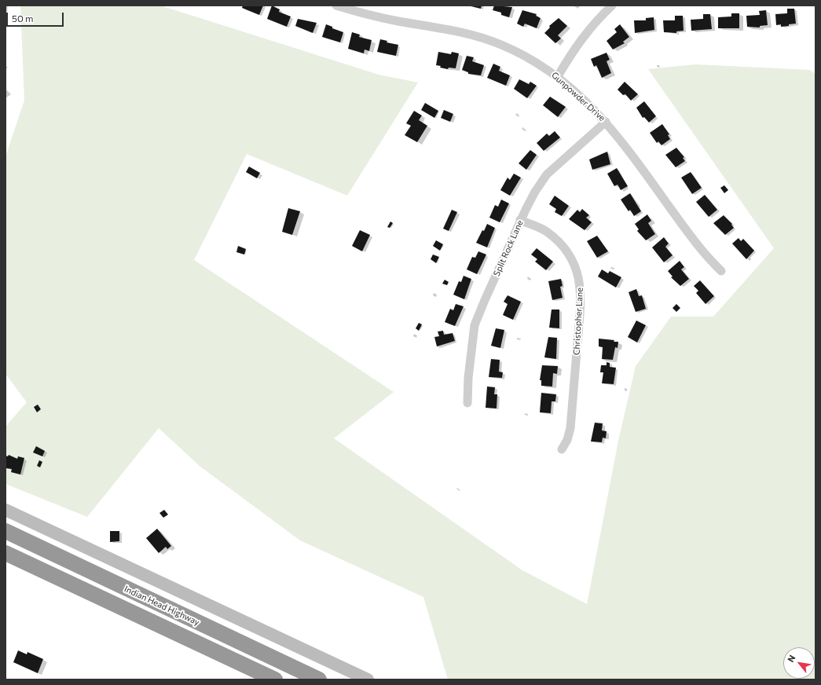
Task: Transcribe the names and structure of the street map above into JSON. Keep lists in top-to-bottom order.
{
  "streets": {
    "highway": ["Indian Head Highway"],
    "street": ["Gunpowder Drive", "Split Rock Lane", "Christopher Lane"]
  },
  "crossings": [
    ["Gunpowder Drive", "Split Rock Lane"],
    ["Split Rock Lane", "Christopher Lane"]
  ],
  "scale_bar": "50 m",
  "north": "top left"
}
